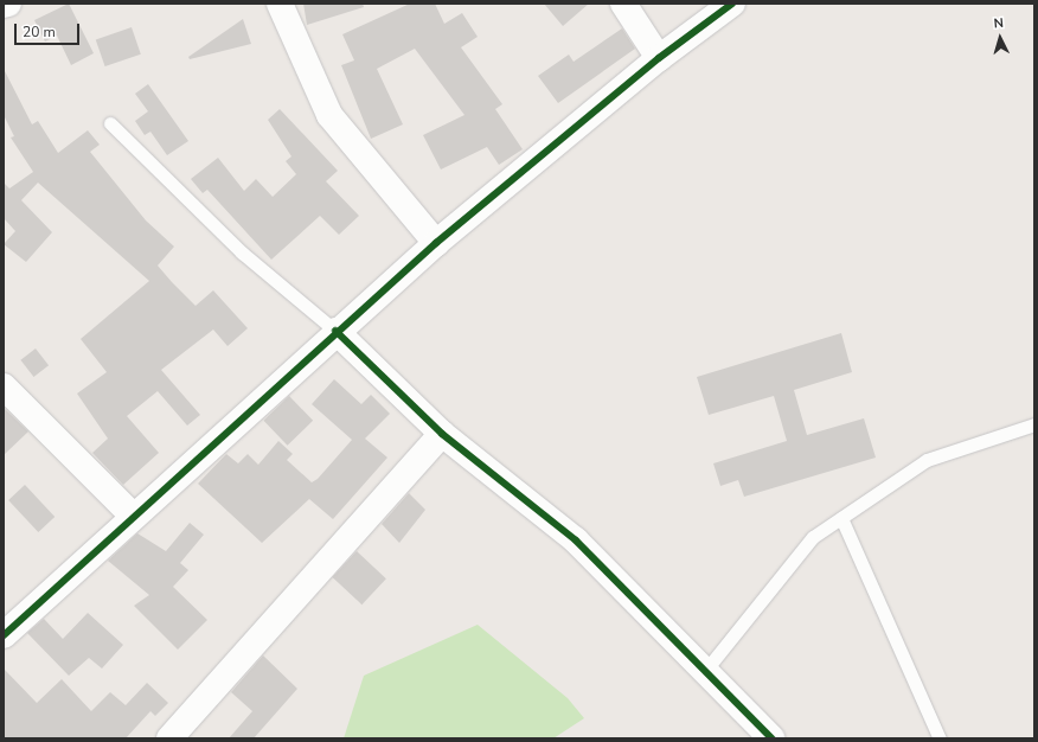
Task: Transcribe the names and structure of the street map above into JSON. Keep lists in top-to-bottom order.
{
  "scale_bar": "20 m",
  "north": "top"
}
